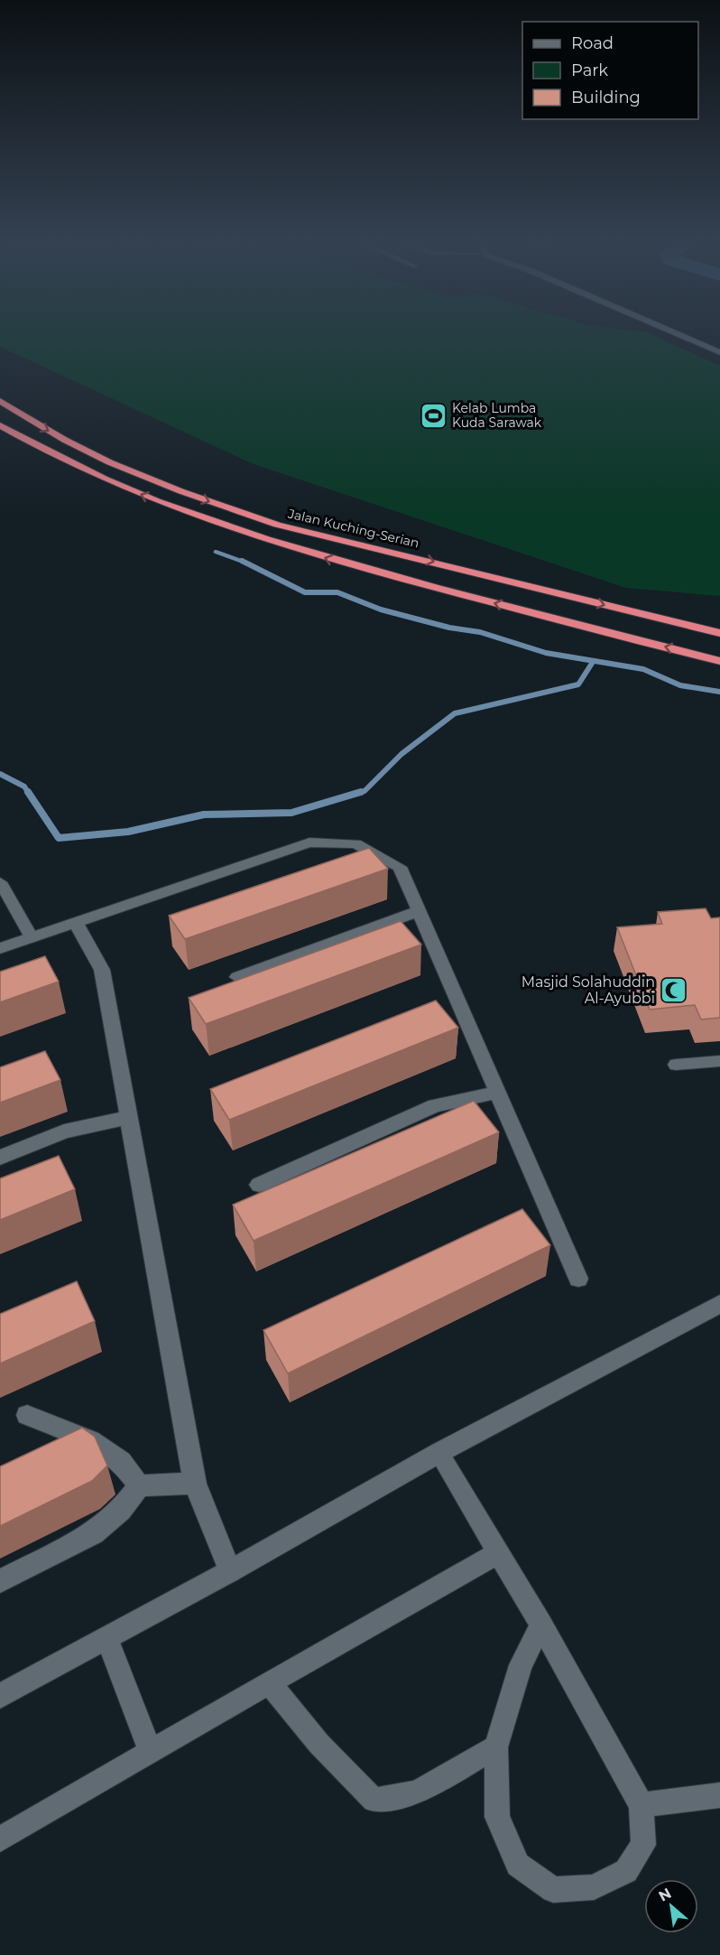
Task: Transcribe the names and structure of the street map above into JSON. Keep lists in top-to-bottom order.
{
  "streets": {
    "highway": ["Jalan Kuching-Serian"]
  },
  "places": {
    "sports": ["Kelab Lumba Kuda Sarawak"],
    "mosque": ["Masjid Solahuddin Al-Ayubbi"]
  },
  "legend": ["Road", "Park", "Building"],
  "north": "top left"
}
